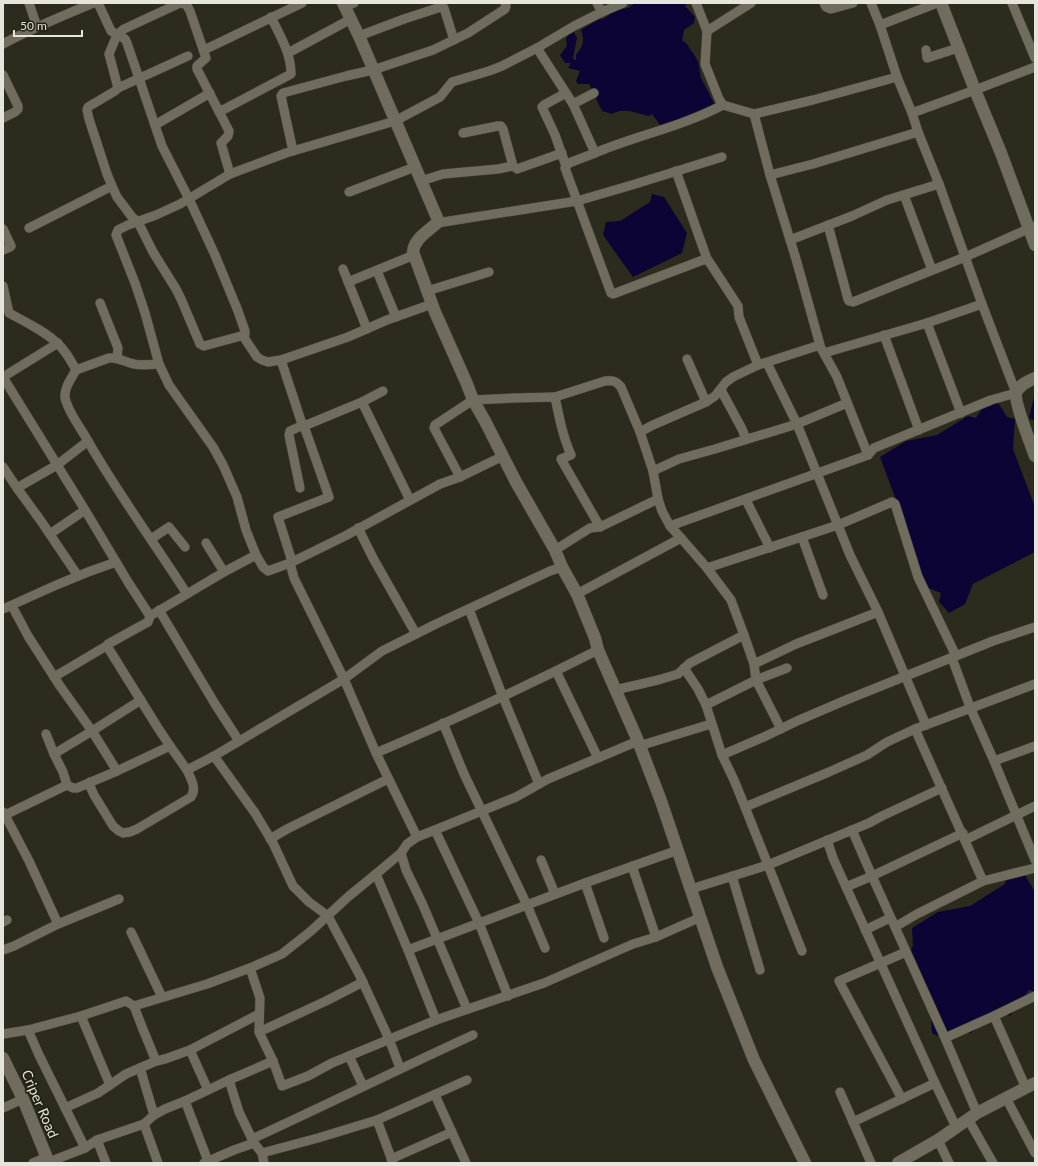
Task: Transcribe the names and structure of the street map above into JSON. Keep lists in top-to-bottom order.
{
  "streets": {
    "street": ["Criper Road"]
  },
  "scale_bar": "50 m"
}
